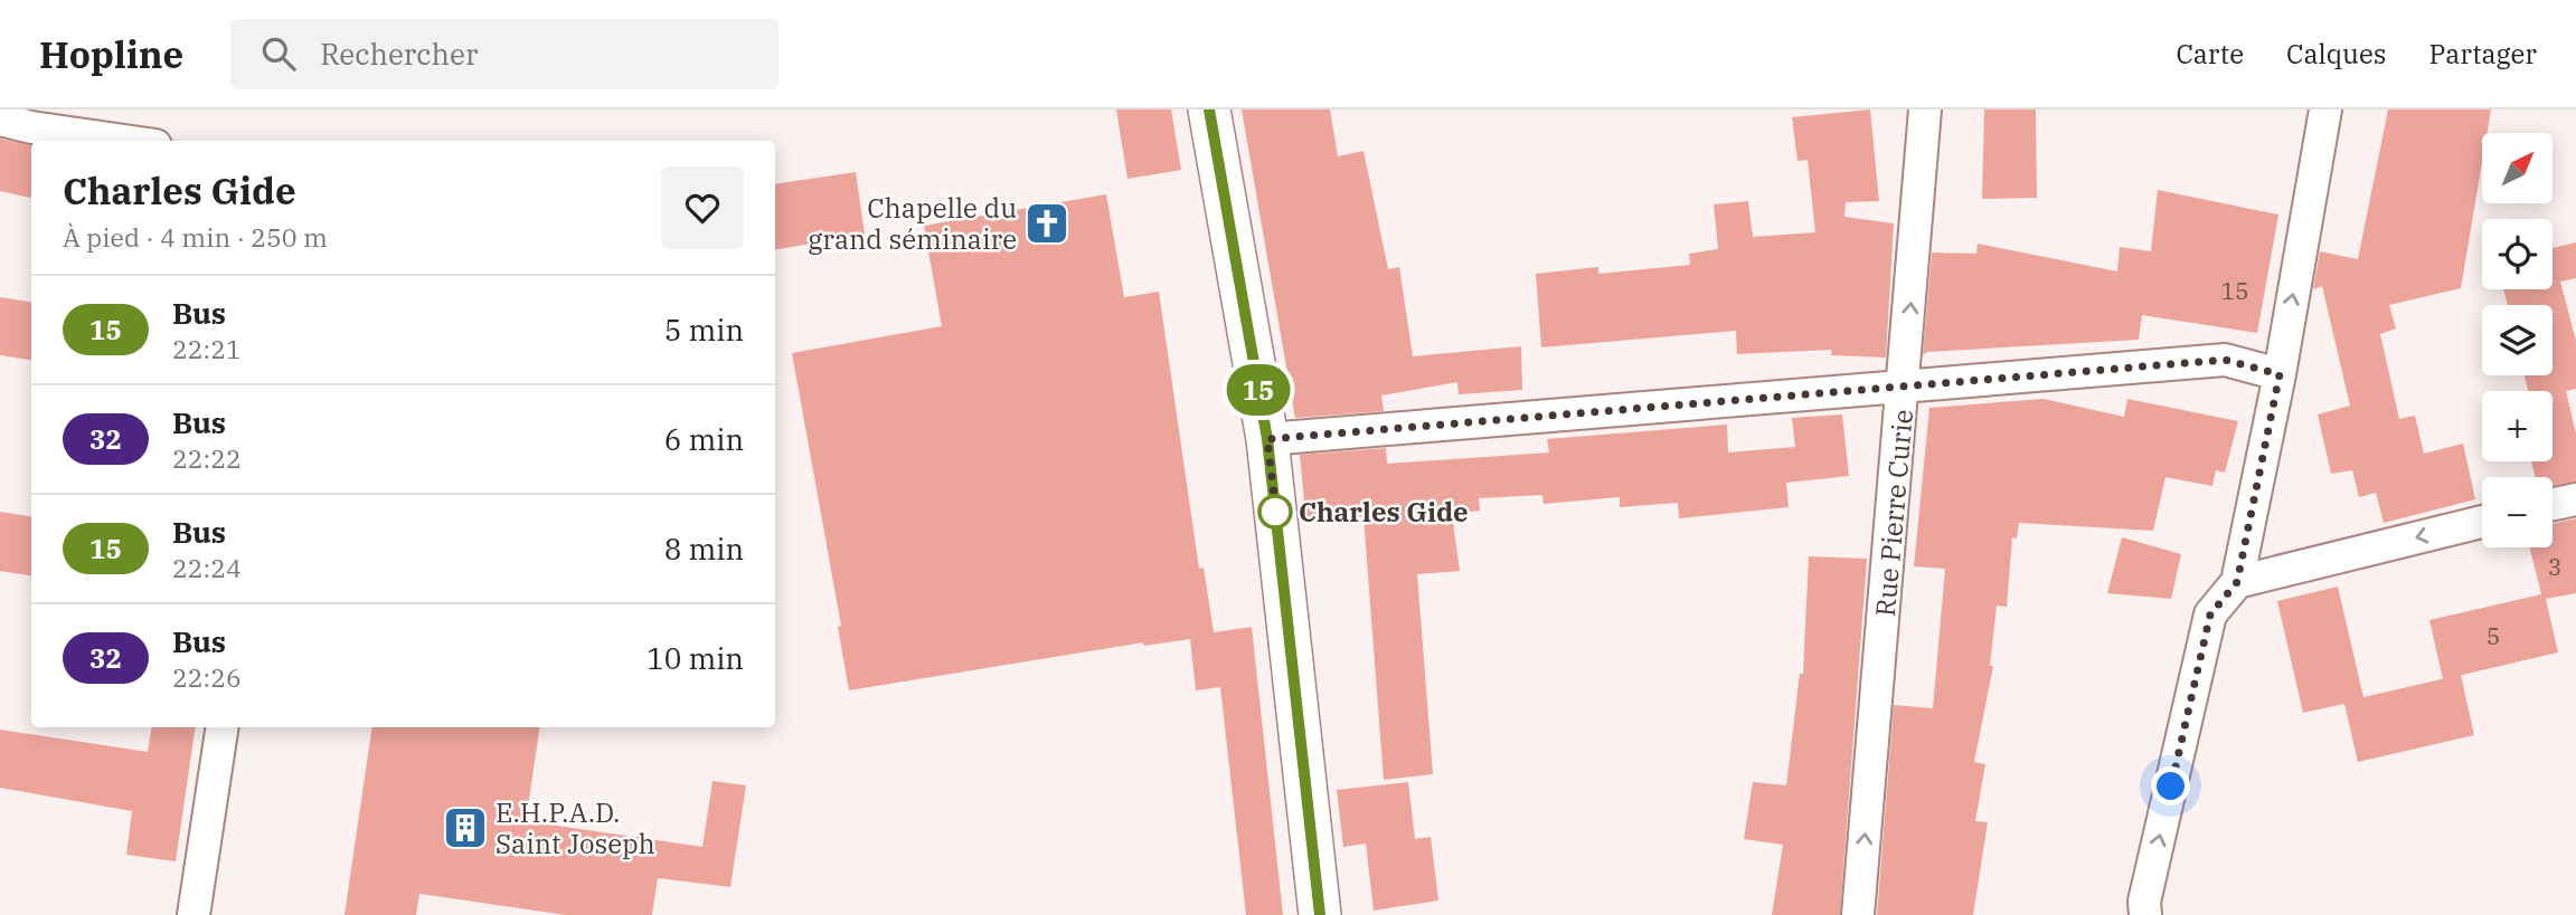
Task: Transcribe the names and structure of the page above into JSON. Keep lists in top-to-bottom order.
{
  "streets": {
    "street": ["Rue Pierre Curie"]
  },
  "one_way": ["Rue Pierre Curie"],
  "places": {
    "church": ["Chapelle du grand séminaire"],
    "other": ["Charles Gide"],
    "building": ["E.H.P.A.D. Saint Joseph"]
  },
  "lines": ["bus line 15"],
  "house_numbers": ["15", "3", "5"],
  "north": "top right",
  "page": {
    "header": "Hopline",
    "search": "Rechercher",
    "nav": ["Carte", "Calques", "Partager"],
    "on_map": "15",
    "map_buttons": ["+", "−"],
    "heading": ["Charles Gide", "À pied · 4 min · 250 m"],
    "list": [
      {
        "mark": "15",
        "name": "Bus",
        "note": "22:21",
        "value": "5 min"
      },
      {
        "mark": "32",
        "name": "Bus",
        "note": "22:22",
        "value": "6 min"
      },
      {
        "mark": "15",
        "name": "Bus",
        "note": "22:24",
        "value": "8 min"
      },
      {
        "mark": "32",
        "name": "Bus",
        "note": "22:26",
        "value": "10 min"
      }
    ]
  }
}
